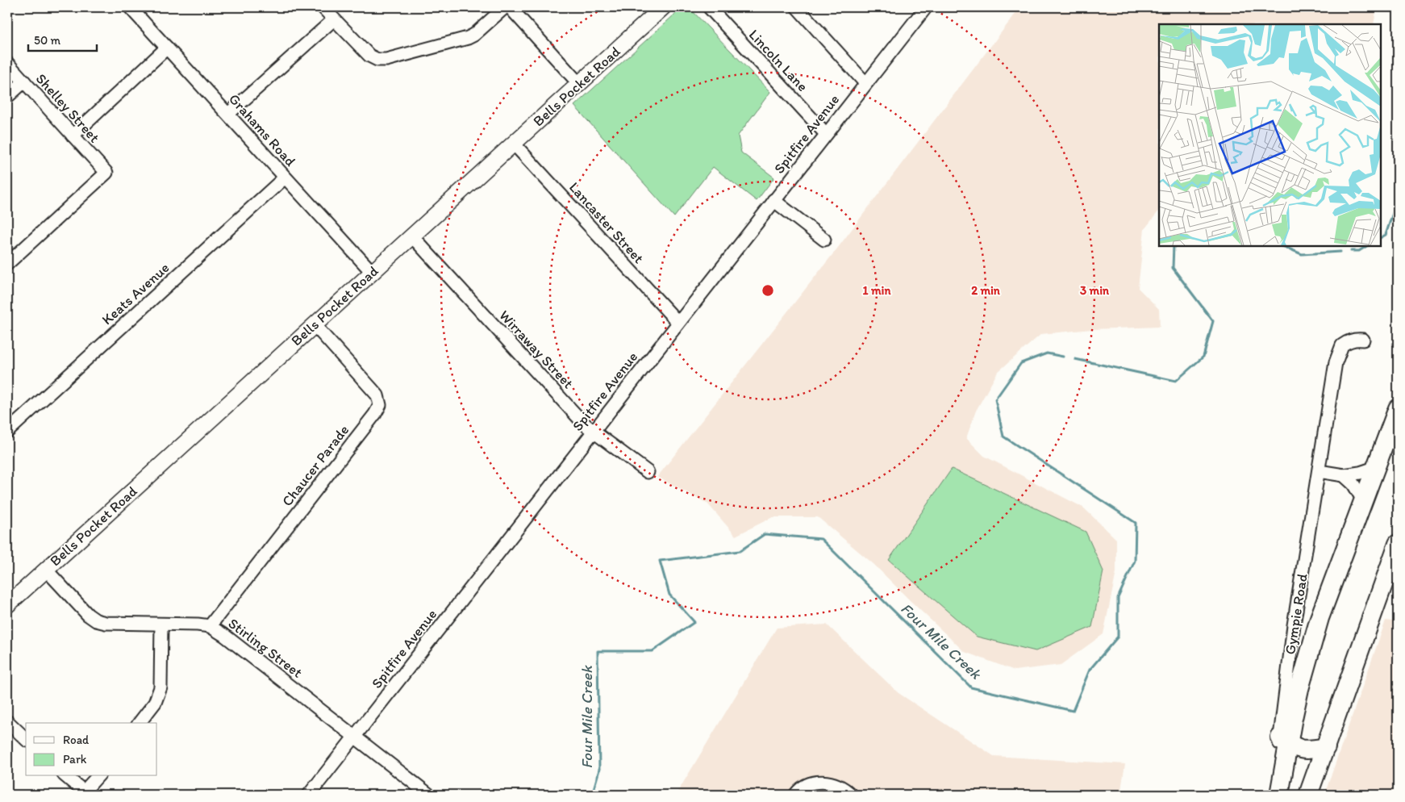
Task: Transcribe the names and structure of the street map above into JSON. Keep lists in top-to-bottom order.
{
  "streets": {
    "highway": ["Gympie Road"],
    "main road": ["Bells Pocket Road"],
    "street": [
      "Lincoln Lane",
      "Shelley Street",
      "Grahams Road",
      "Spitfire Avenue",
      "Lancaster Street",
      "Keats Avenue",
      "Wirraway Street",
      "Chaucer Parade",
      "Stirling Street"
    ]
  },
  "crossings": [
    ["Lincoln Lane", "Spitfire Avenue"],
    ["Bells Pocket Road", "Grahams Road"],
    ["Bells Pocket Road", "Lancaster Street"],
    ["Bells Pocket Road", "Wirraway Street"],
    ["Bells Pocket Road", "Chaucer Parade"],
    ["Bells Pocket Road", "Stirling Street"],
    ["Grahams Road", "Keats Avenue"],
    ["Spitfire Avenue", "Lancaster Street"],
    ["Spitfire Avenue", "Wirraway Street"],
    ["Spitfire Avenue", "Stirling Street"],
    ["Chaucer Parade", "Stirling Street"]
  ],
  "water": ["Four Mile Creek"],
  "legend": ["Road", "Park"],
  "scale_bar": "50 m",
  "rings": ["1 min", "2 min", "3 min"]
}
